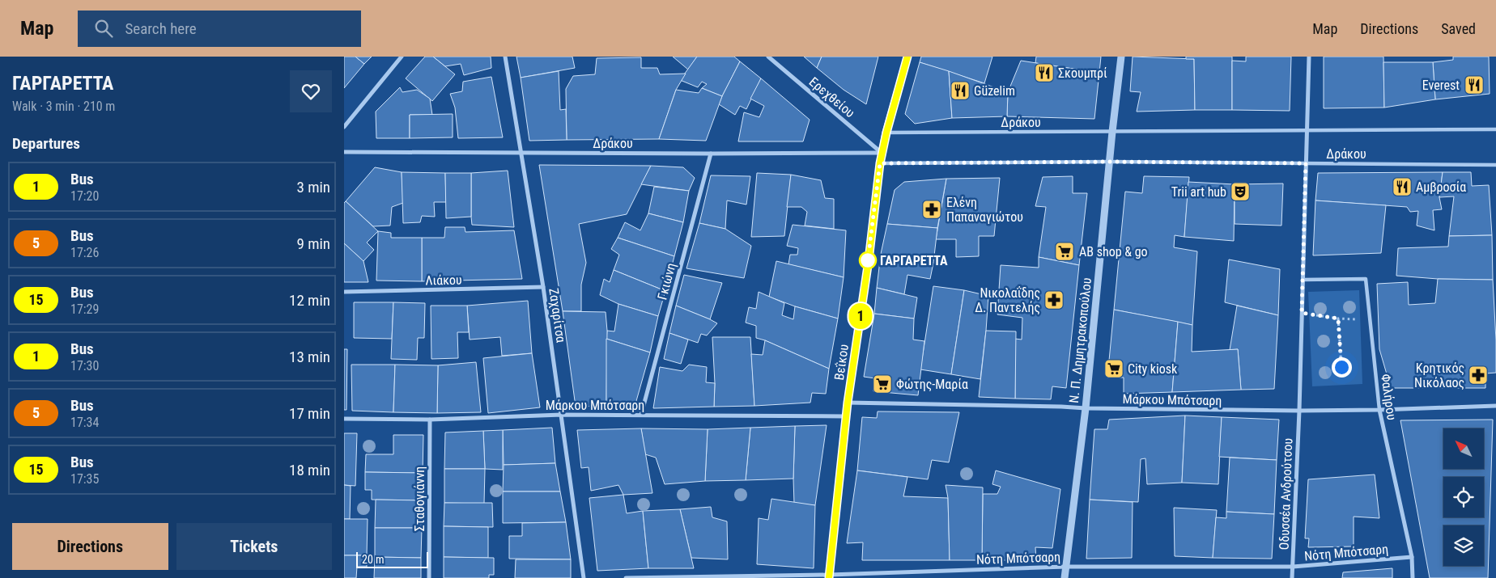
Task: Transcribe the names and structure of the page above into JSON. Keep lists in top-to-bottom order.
{
  "streets": {
    "street": [
      "Ερεχθείου",
      "Δράκου",
      "Λιάκου",
      "Γκιώνη",
      "Ζαχαρίτσα",
      "Ν. Π. Δημητρακοπούλου",
      "Βεΐκου",
      "Φαλήρου",
      "Μάρκου Μπότσαρη",
      "Οδυσσέα Ανδρούτσου",
      "Σταθογιάννη",
      "Νότη Μπότσαρη"
    ]
  },
  "crossings": [
    ["Ερεχθείου", "Δράκου"],
    ["Ερεχθείου", "Βεΐκου"],
    ["Δράκου", "Γκιώνη"],
    ["Δράκου", "Ζαχαρίτσα"],
    ["Δράκου", "Ν. Π. Δημητρακοπούλου"],
    ["Δράκου", "Βεΐκου"],
    ["Λιάκου", "Ζαχαρίτσα"],
    ["Γκιώνη", "Μάρκου Μπότσαρη"],
    ["Ζαχαρίτσα", "Μάρκου Μπότσαρη"],
    ["Ν. Π. Δημητρακοπούλου", "Μάρκου Μπότσαρη"],
    ["Ν. Π. Δημητρακοπούλου", "Νότη Μπότσαρη"],
    ["Βεΐκου", "Μάρκου Μπότσαρη"],
    ["Βεΐκου", "Νότη Μπότσαρη"],
    ["Φαλήρου", "Μάρκου Μπότσαρη"],
    ["Φαλήρου", "Νότη Μπότσαρη"],
    ["Μάρκου Μπότσαρη", "Οδυσσέα Ανδρούτσου"],
    ["Μάρκου Μπότσαρη", "Σταθογιάννη"],
    ["Οδυσσέα Ανδρούτσου", "Νότη Μπότσαρη"]
  ],
  "places": {
    "restaurant": [
      "Σκουμπρί",
      "Everest",
      "Güzelim",
      "Αμβροσία"
    ],
    "theatre": ["Trii art hub"],
    "pharmacy": ["Ελένη Παπαναγιώτου", "Νικολαΐδης Δ. Παντελής", "Κρητικός Νικόλαος"],
    "supermarket": ["AB shop & go", "City kiosk", "Φώτης-Μαρία"],
    "other": ["ΓΑΡΓΑΡΕΤΤΑ"]
  },
  "lines": ["bus line 1"],
  "scale_bar": "20 m",
  "north": "top left",
  "page": {
    "header": "Map",
    "search": "Search here",
    "nav": ["Map", "Directions", "Saved"],
    "heading": [
      ["ΓΑΡΓΑΡΕΤΤΑ", "Walk · 3 min · 210 m"],
      "Departures"
    ],
    "on_map": "1",
    "list": [
      {
        "mark": "1",
        "name": "Bus",
        "note": "17:20",
        "value": "3 min"
      },
      {
        "mark": "5",
        "name": "Bus",
        "note": "17:26",
        "value": "9 min"
      },
      {
        "mark": "15",
        "name": "Bus",
        "note": "17:29",
        "value": "12 min"
      },
      {
        "mark": "1",
        "name": "Bus",
        "note": "17:30",
        "value": "13 min"
      },
      {
        "mark": "5",
        "name": "Bus",
        "note": "17:34",
        "value": "17 min"
      },
      {
        "mark": "15",
        "name": "Bus",
        "note": "17:35",
        "value": "18 min"
      }
    ],
    "buttons": ["Directions", "Tickets"],
    "scale": "20 m"
  }
}
